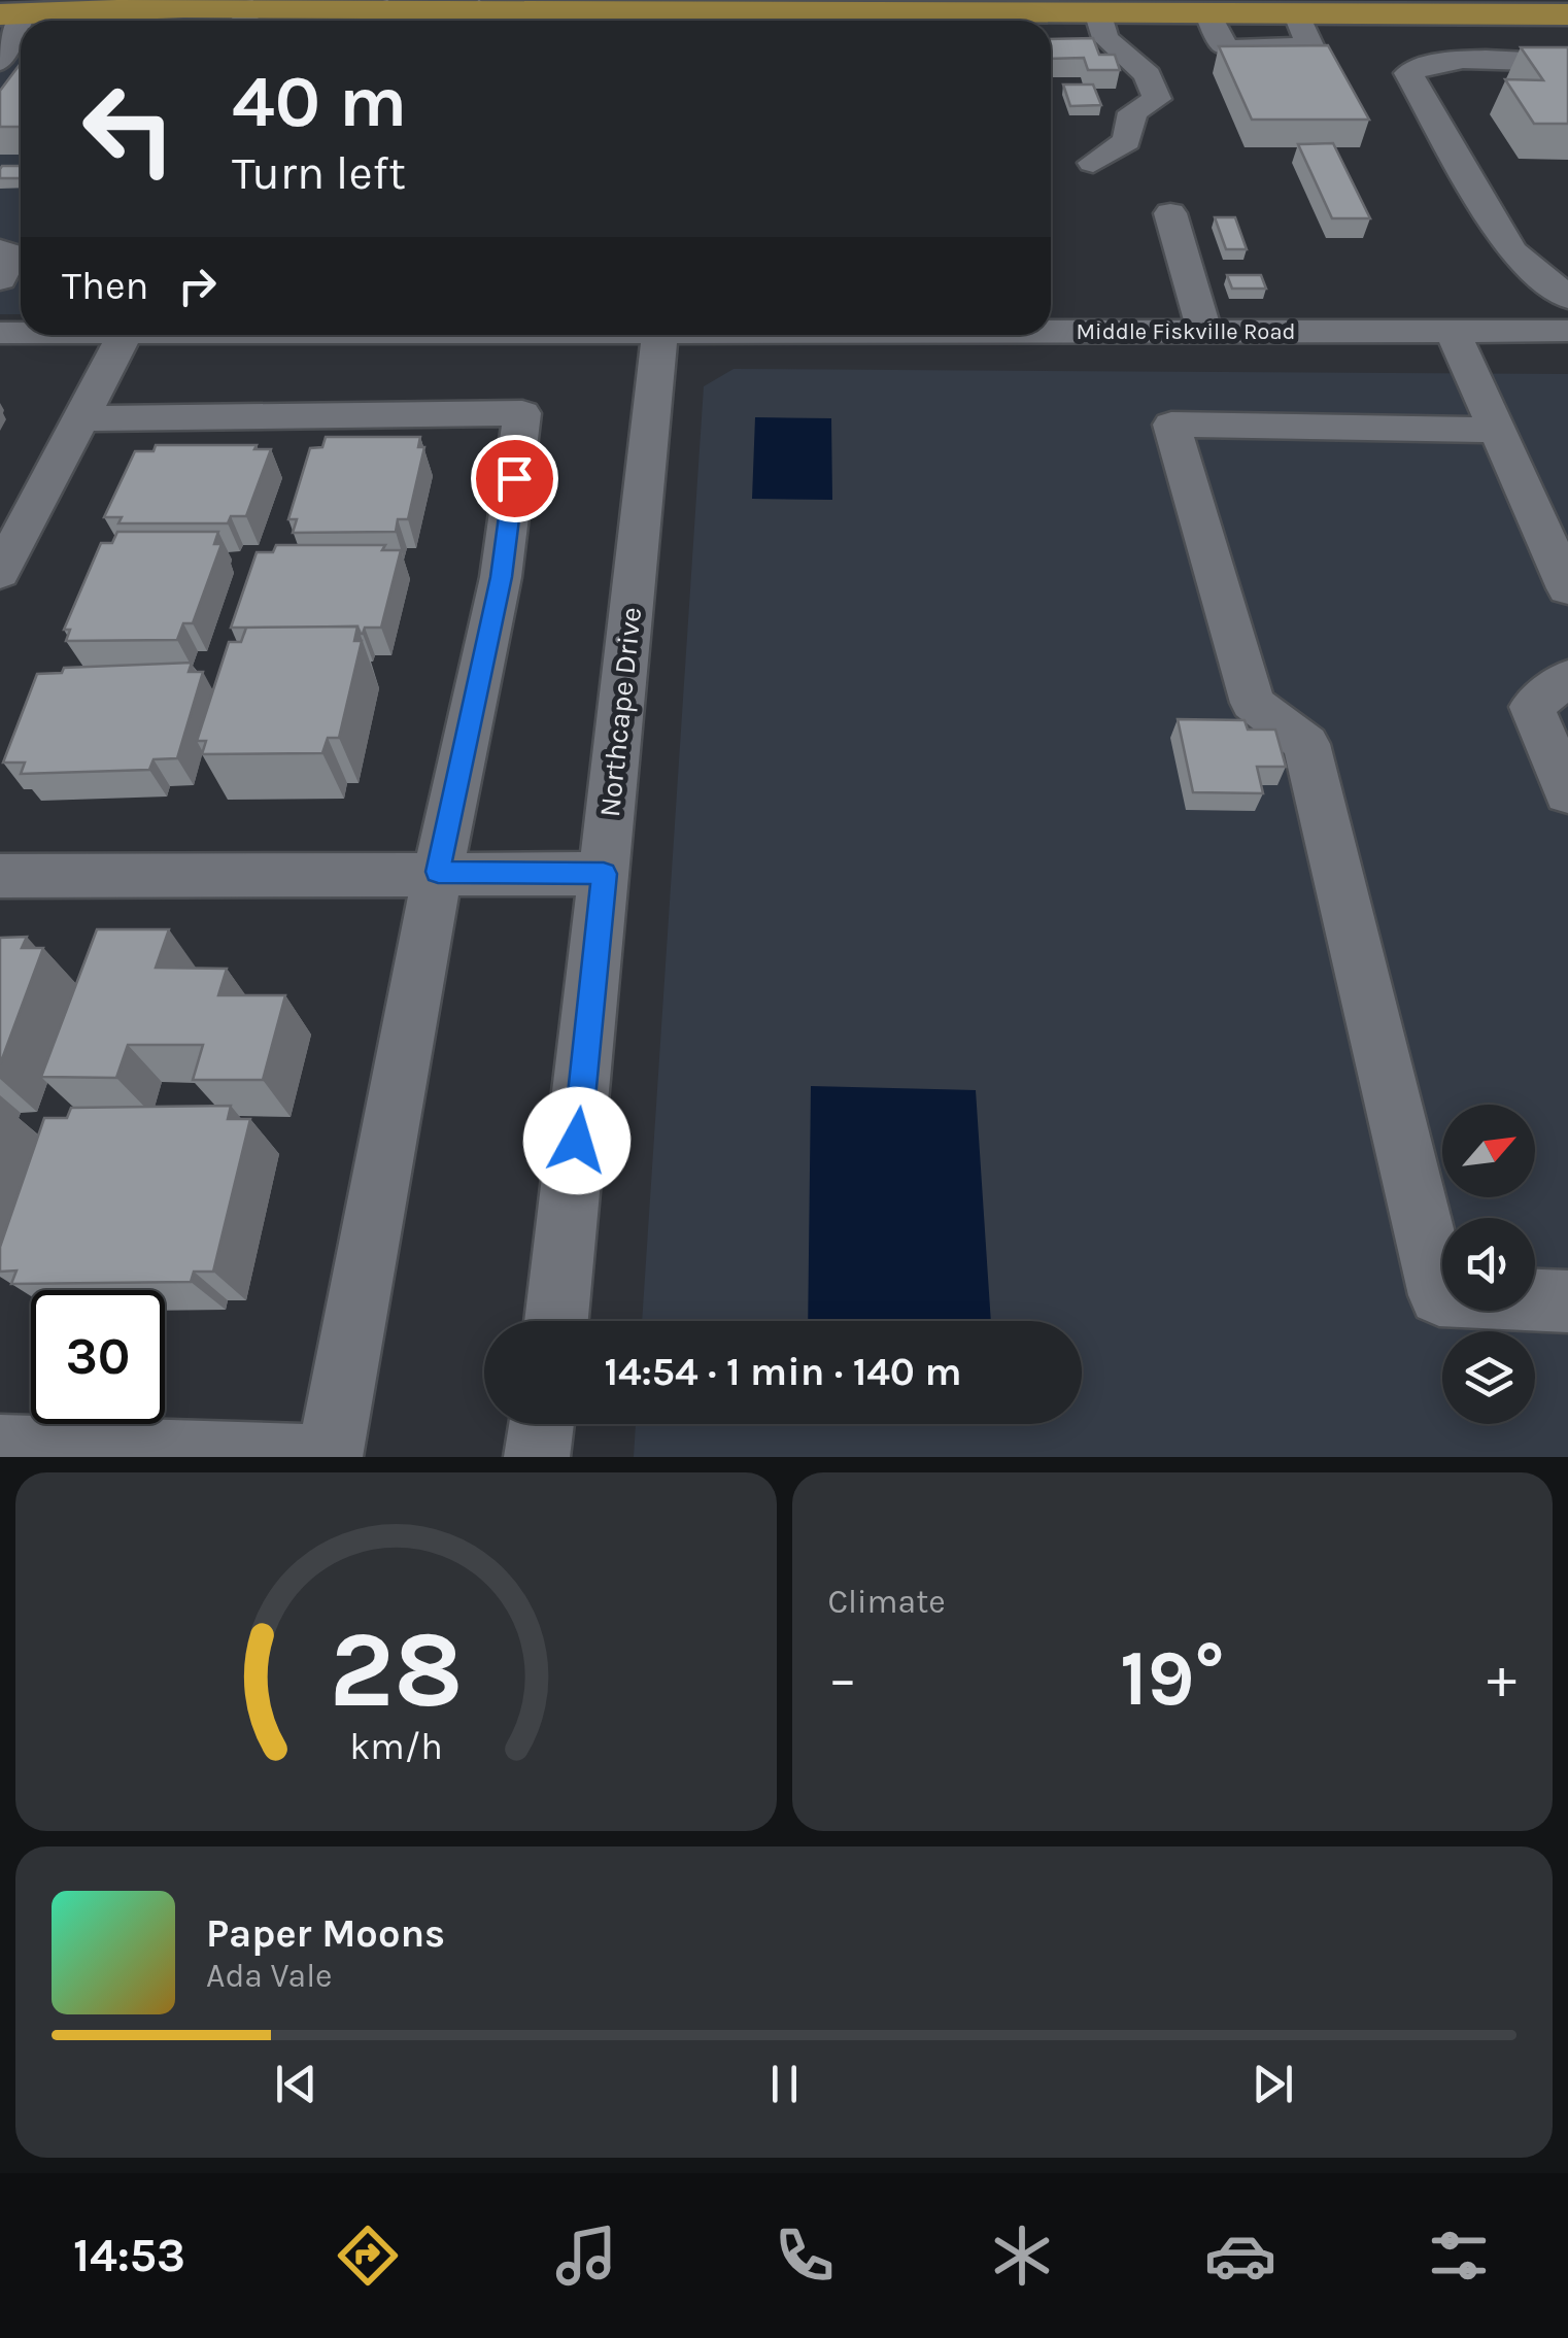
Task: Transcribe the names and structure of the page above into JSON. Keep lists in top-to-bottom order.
{
  "streets": {
    "street": ["Middle Fiskville Road", "Northcape Drive"]
  },
  "north": "top right",
  "page": {
    "turn": ["40 m", "Turn left"],
    "then": "Then",
    "limit": "30",
    "trip": "14:54 · 1 min · 140 m",
    "tile": "Climate",
    "heat": ["−", "19°", "+"],
    "song": ["Paper Moons", "Ada Vale"],
    "tabs": "14:53",
    "gauge": ["28", "km/h"]
  }
}
